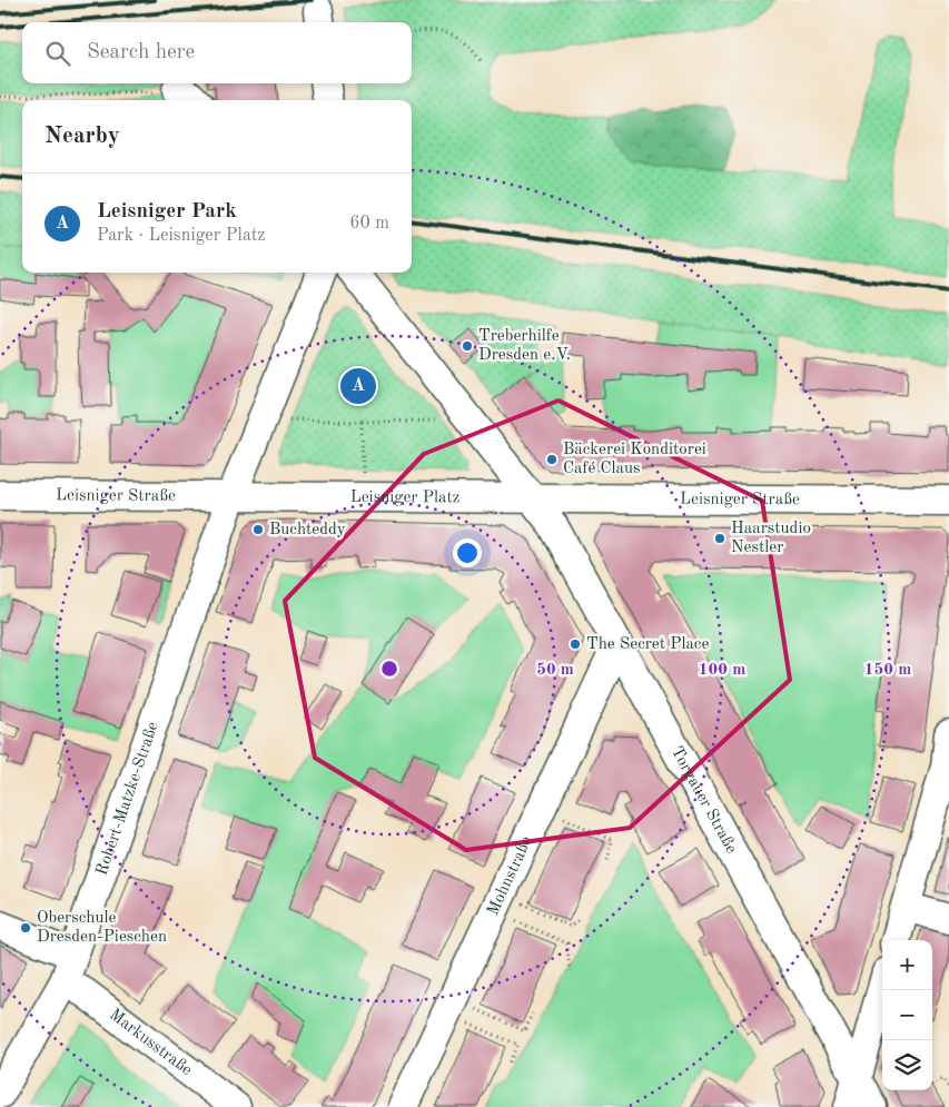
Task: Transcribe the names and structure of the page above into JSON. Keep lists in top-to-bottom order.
{
  "streets": {
    "street": [
      "Leisniger Straße",
      "Leisniger Platz",
      "Robert-Matzke-Straße",
      "Torgauer Straße",
      "Mohnstraße",
      "Markusstraße"
    ]
  },
  "crossings": [
    ["Leisniger Straße", "Leisniger Platz"],
    ["Leisniger Straße", "Robert-Matzke-Straße"],
    ["Leisniger Straße", "Torgauer Straße"],
    ["Leisniger Platz", "Robert-Matzke-Straße"],
    ["Leisniger Platz", "Torgauer Straße"],
    ["Robert-Matzke-Straße", "Markusstraße"],
    ["Torgauer Straße", "Mohnstraße"]
  ],
  "places": [
    "Treberhilfe Dresden e.V.",
    "Bäckerei Konditorei Café Claus",
    "Buchteddy",
    "Haarstudio Nestler",
    "The Secret Place",
    "Oberschule Dresden-Pieschen"
  ],
  "page": {
    "search": "Search here",
    "heading": "Nearby",
    "list": [
      {
        "mark": "A",
        "name": "Leisniger Park",
        "note": "Park · Leisniger Platz",
        "value": "60 m"
      }
    ],
    "pins": "A",
    "map_buttons": ["+", "−"]
  },
  "rings": ["50 m", "100 m", "150 m"]
}
